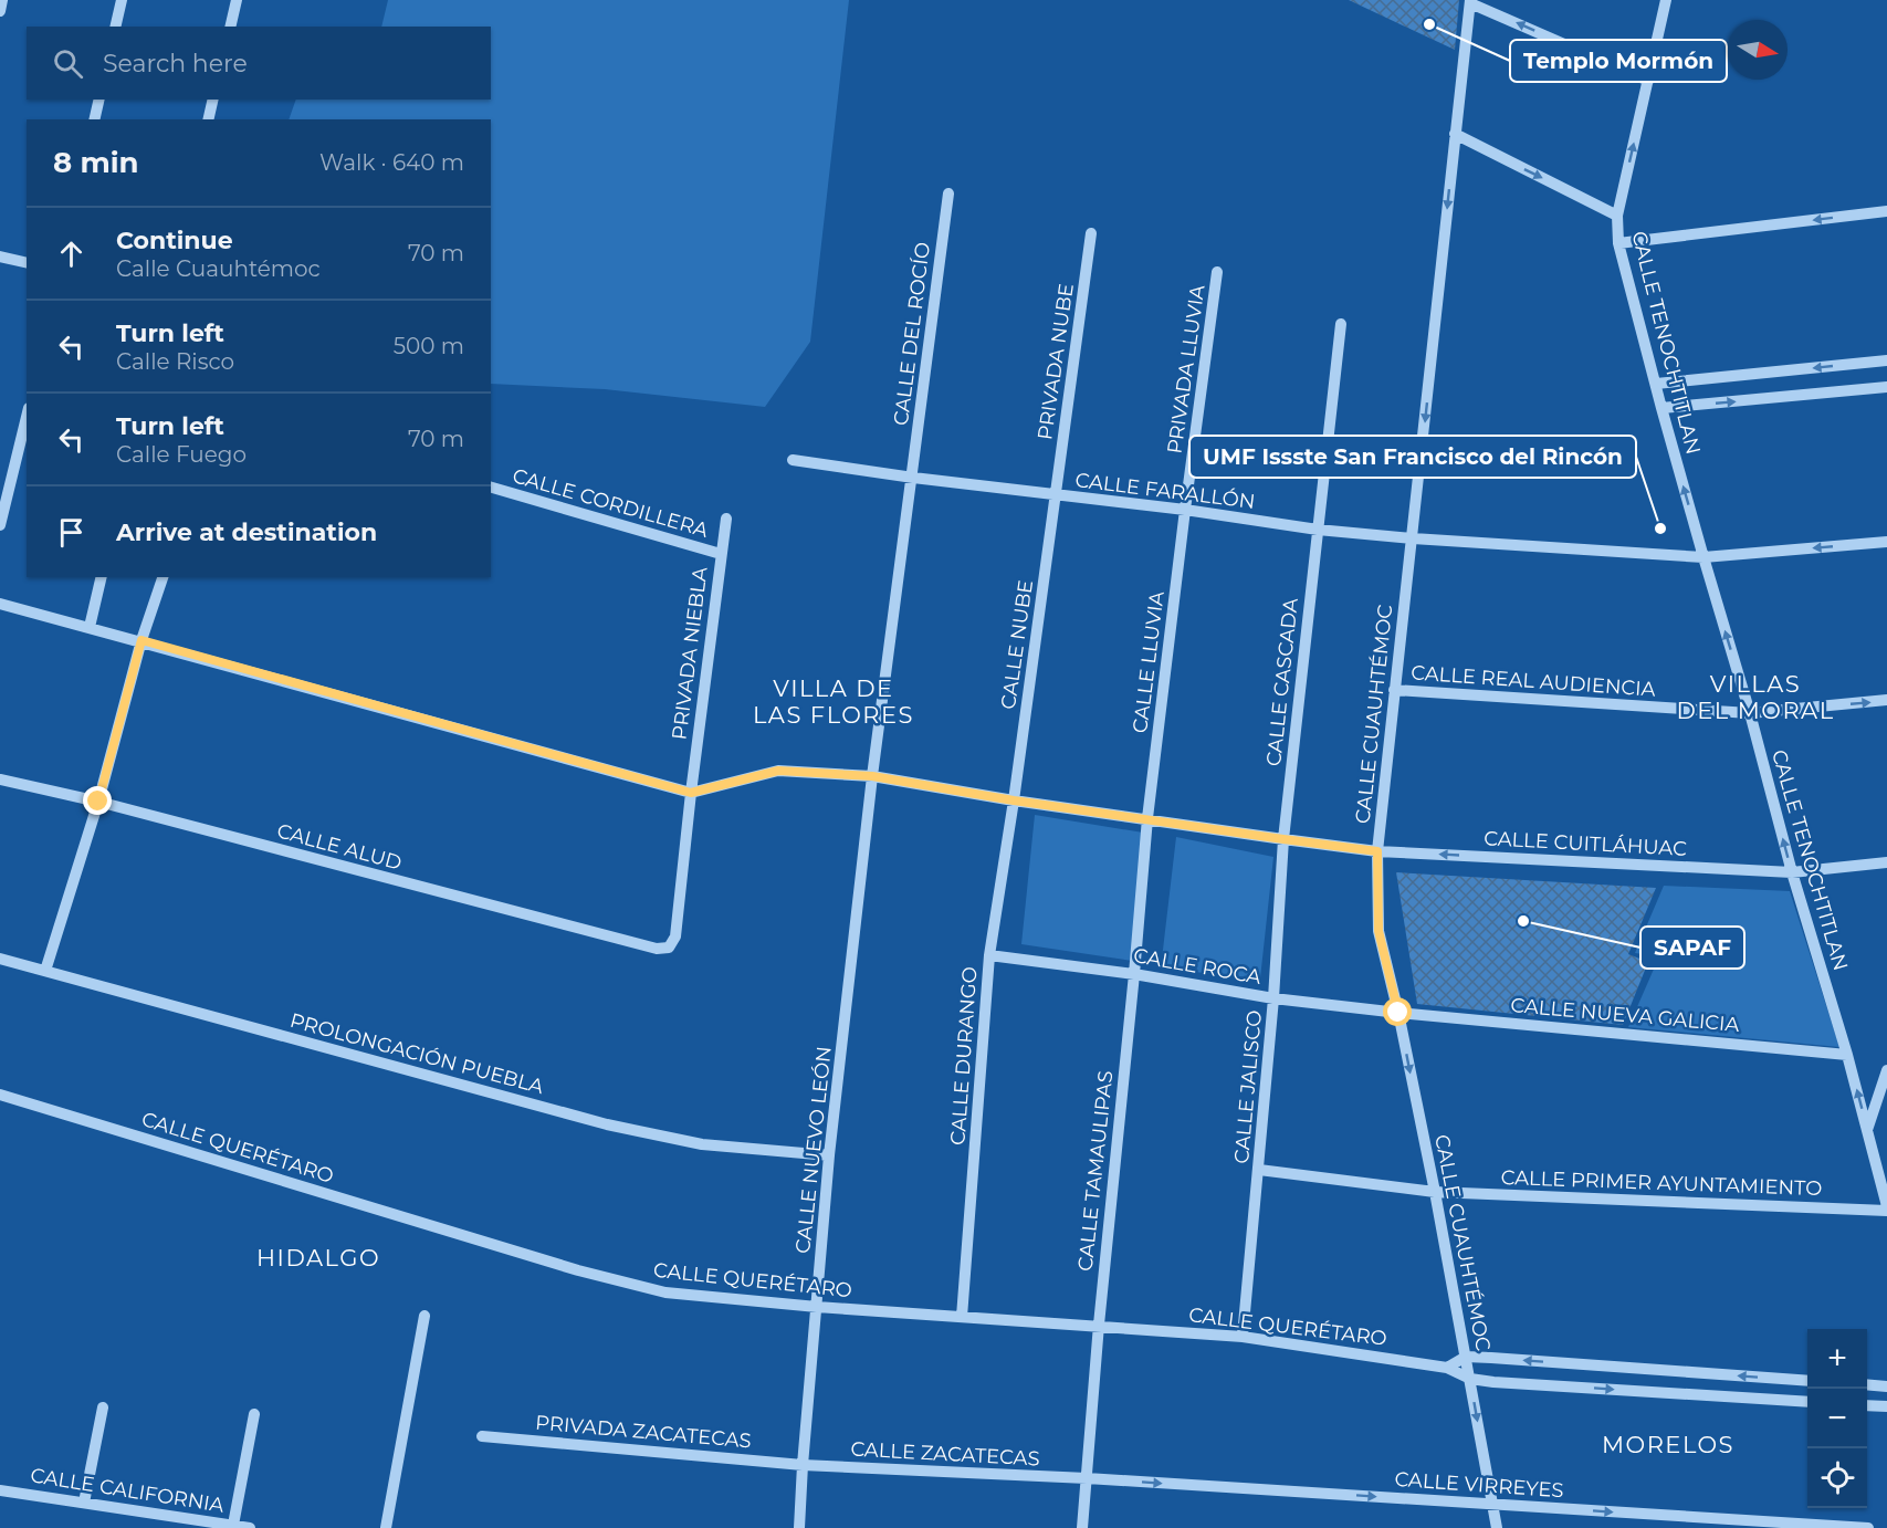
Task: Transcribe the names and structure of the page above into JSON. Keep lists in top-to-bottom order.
{
  "streets": {
    "street": [
      "CALLE DEL ROCÍO",
      "CALLE TENOCHTITLAN",
      "PRIVADA NUBE",
      "PRIVADA LLUVIA",
      "CALLE FARALLÓN",
      "CALLE CORDILLERA",
      "CALLE NUBE",
      "PRIVADA NIEBLA",
      "CALLE LLUVIA",
      "CALLE REAL AUDIENCIA",
      "CALLE CASCADA",
      "CALLE CUAUHTÉMOC",
      "CALLE CUITLÁHUAC",
      "CALLE ALUD",
      "CALLE ROCA",
      "CALLE NUEVA GALICIA",
      "PROLONGACIÓN PUEBLA",
      "CALLE DURANGO",
      "CALLE JALISCO",
      "CALLE QUERÉTARO",
      "CALLE NUEVO LEÓN",
      "CALLE TAMAULIPAS",
      "CALLE PRIMER AYUNTAMIENTO",
      "PRIVADA ZACATECAS",
      "CALLE ZACATECAS",
      "CALLE VIRREYES",
      "CALLE CALIFORNIA"
    ]
  },
  "crossings": [
    ["CALLE DEL ROCÍO", "CALLE FARALLÓN"],
    ["CALLE DEL ROCÍO", "CALLE CUITLÁHUAC"],
    ["CALLE DEL ROCÍO", "CALLE NUEVO LEÓN"],
    ["CALLE TENOCHTITLAN", "CALLE FARALLÓN"],
    ["CALLE TENOCHTITLAN", "CALLE REAL AUDIENCIA"],
    ["CALLE TENOCHTITLAN", "CALLE CUITLÁHUAC"],
    ["CALLE TENOCHTITLAN", "CALLE NUEVA GALICIA"],
    ["CALLE TENOCHTITLAN", "CALLE PRIMER AYUNTAMIENTO"],
    ["PRIVADA NUBE", "CALLE FARALLÓN"],
    ["PRIVADA NUBE", "CALLE NUBE"],
    ["PRIVADA LLUVIA", "CALLE FARALLÓN"],
    ["PRIVADA LLUVIA", "CALLE LLUVIA"],
    ["CALLE FARALLÓN", "CALLE NUBE"],
    ["CALLE FARALLÓN", "CALLE LLUVIA"],
    ["CALLE FARALLÓN", "CALLE CASCADA"],
    ["CALLE FARALLÓN", "CALLE CUAUHTÉMOC"],
    ["CALLE CORDILLERA", "PRIVADA NIEBLA"],
    ["CALLE NUBE", "CALLE CUITLÁHUAC"],
    ["CALLE NUBE", "CALLE DURANGO"],
    ["PRIVADA NIEBLA", "CALLE CUITLÁHUAC"],
    ["PRIVADA NIEBLA", "CALLE ALUD"],
    ["CALLE LLUVIA", "CALLE CUITLÁHUAC"],
    ["CALLE LLUVIA", "CALLE TAMAULIPAS"],
    ["CALLE REAL AUDIENCIA", "CALLE CUAUHTÉMOC"],
    ["CALLE CASCADA", "CALLE CUITLÁHUAC"],
    ["CALLE CASCADA", "CALLE JALISCO"],
    ["CALLE CUAUHTÉMOC", "CALLE CUITLÁHUAC"],
    ["CALLE CUAUHTÉMOC", "CALLE ROCA"],
    ["CALLE CUAUHTÉMOC", "CALLE NUEVA GALICIA"],
    ["CALLE CUAUHTÉMOC", "CALLE QUERÉTARO"],
    ["CALLE CUAUHTÉMOC", "CALLE PRIMER AYUNTAMIENTO"],
    ["CALLE CUAUHTÉMOC", "CALLE VIRREYES"],
    ["CALLE CUITLÁHUAC", "CALLE DURANGO"],
    ["CALLE CUITLÁHUAC", "CALLE JALISCO"],
    ["CALLE CUITLÁHUAC", "CALLE NUEVO LEÓN"],
    ["CALLE CUITLÁHUAC", "CALLE TAMAULIPAS"],
    ["CALLE ROCA", "CALLE NUEVA GALICIA"],
    ["CALLE ROCA", "CALLE DURANGO"],
    ["CALLE ROCA", "CALLE JALISCO"],
    ["CALLE ROCA", "CALLE TAMAULIPAS"],
    ["PROLONGACIÓN PUEBLA", "CALLE NUEVO LEÓN"],
    ["CALLE DURANGO", "CALLE QUERÉTARO"],
    ["CALLE JALISCO", "CALLE QUERÉTARO"],
    ["CALLE JALISCO", "CALLE PRIMER AYUNTAMIENTO"],
    ["CALLE QUERÉTARO", "CALLE NUEVO LEÓN"],
    ["CALLE QUERÉTARO", "CALLE TAMAULIPAS"],
    ["CALLE NUEVO LEÓN", "PRIVADA ZACATECAS"],
    ["CALLE NUEVO LEÓN", "CALLE ZACATECAS"],
    ["CALLE TAMAULIPAS", "CALLE ZACATECAS"],
    ["CALLE TAMAULIPAS", "CALLE VIRREYES"],
    ["PRIVADA ZACATECAS", "CALLE ZACATECAS"],
    ["CALLE ZACATECAS", "CALLE VIRREYES"]
  ],
  "one_way": ["CALLE TENOCHTITLAN", "CALLE CUAUHTÉMOC", "CALLE VIRREYES"],
  "districts": [
    "VILLAS DEL MORAL",
    "VILLA DE LAS FLORES",
    "HIDALGO",
    "MORELOS"
  ],
  "places": ["Templo Mormón", "UMF Issste San Francisco del Rincón", "SAPAF"],
  "north": "right",
  "page": {
    "search": "Search here",
    "heading": ["8 min", "Walk · 640 m"],
    "list": [
      ["Continue", "Calle Cuauhtémoc", "70 m"],
      ["Turn left", "Calle Risco", "500 m"],
      ["Turn left", "Calle Fuego", "70 m"],
      "Arrive at destination"
    ],
    "map_buttons": ["+", "−"]
  }
}
